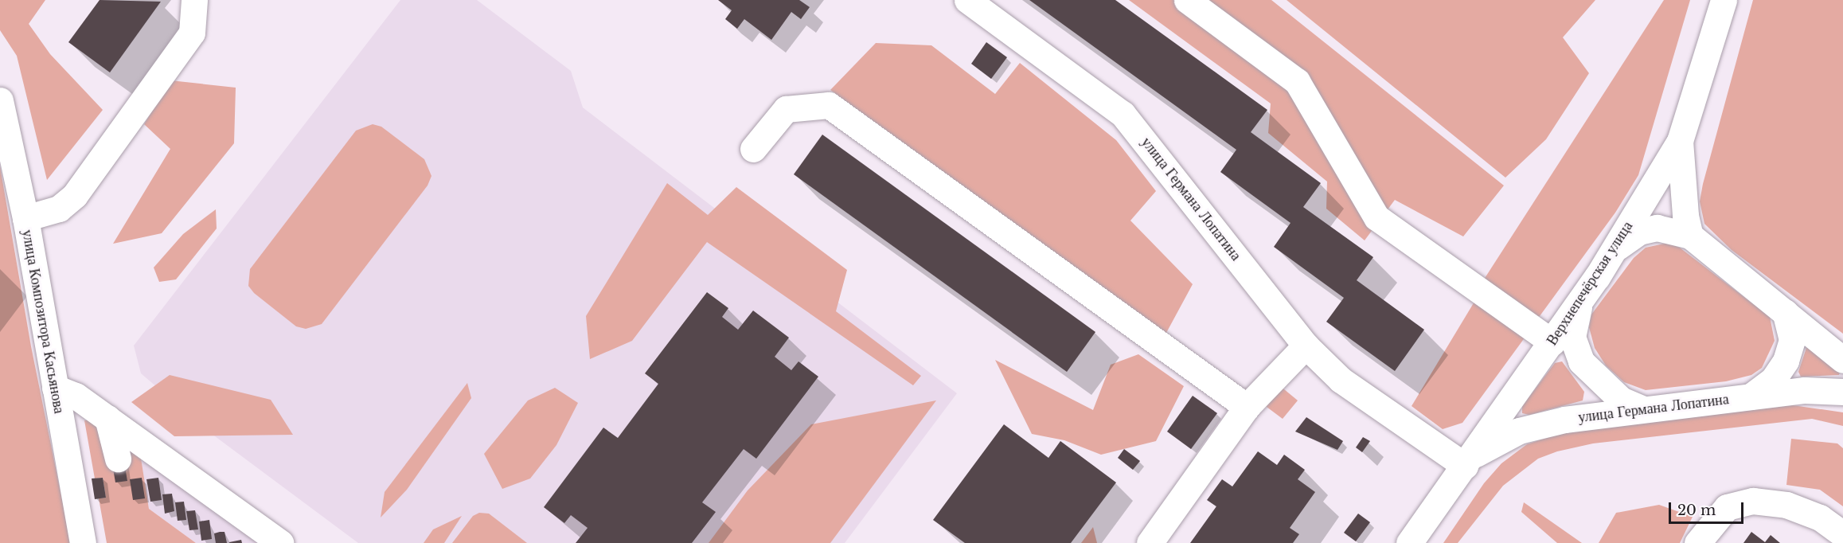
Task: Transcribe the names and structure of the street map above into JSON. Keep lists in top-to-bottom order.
{
  "streets": {
    "street": ["улица Германа Лопатина", "Верхнепечёрская улица", "улица Композитора Касьянова"]
  },
  "crossings": [
    ["улица Германа Лопатина", "Верхнепечёрская улица"]
  ],
  "scale_bar": "20 m"
}
